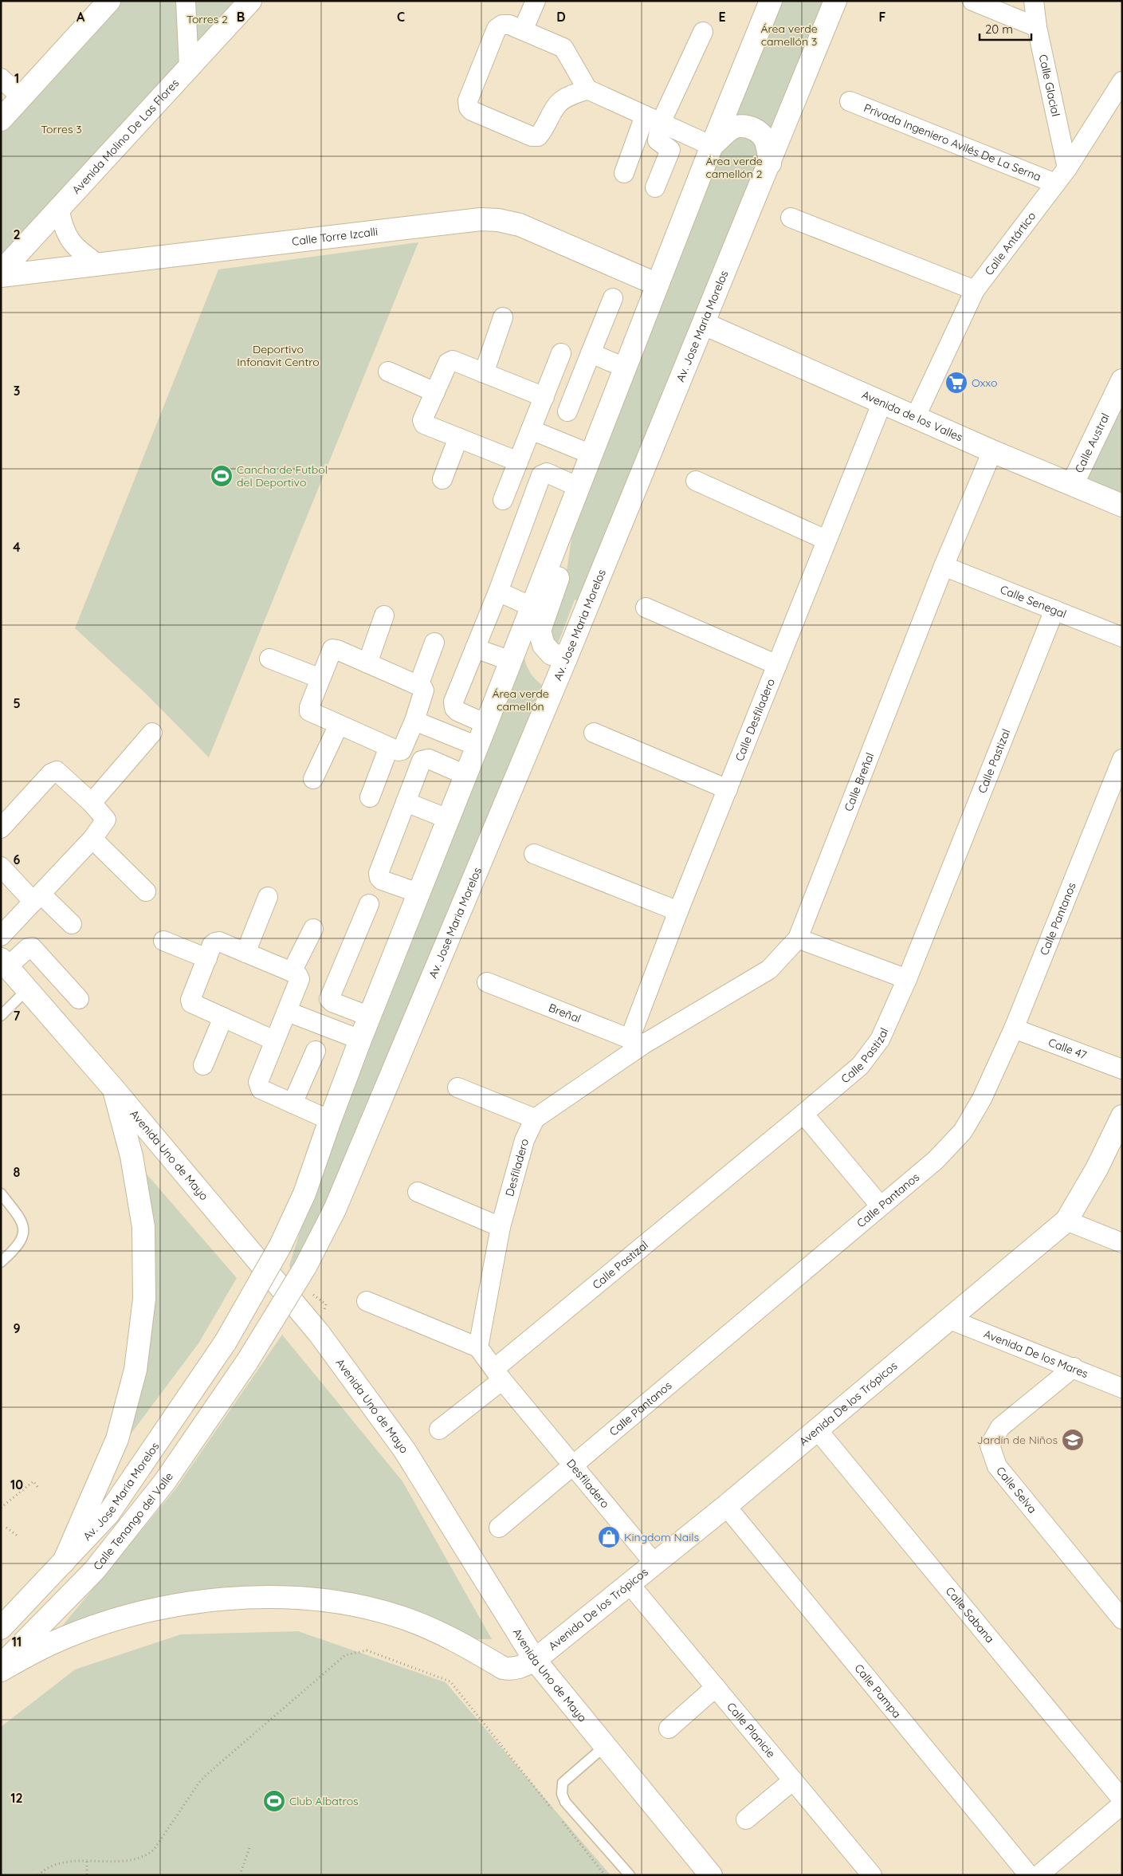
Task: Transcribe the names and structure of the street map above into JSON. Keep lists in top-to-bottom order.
{
  "streets": {
    "main road": [
      "Avenida Molino De Las Flores",
      "Calle Torre Izcalli",
      "Av. Jose Maria Morelos",
      "Avenida de los Valles",
      "Calle Austral",
      "Avenida Uno de Mayo",
      "Avenida De los Trópicos",
      "Calle Tenango del Valle"
    ],
    "street": [
      "Calle Glacial",
      "Privada Ingeniero Avilés De La Serna",
      "Calle Antártico",
      "Calle Senegal",
      "Calle Desfiladero",
      "Calle Pastizal",
      "Calle Breñal",
      "Calle Pantanos",
      "Breñal",
      "Calle 47",
      "Desfiladero",
      "Avenida De los Mares",
      "Calle Selva",
      "Calle Sabana",
      "Calle Pampa",
      "Calle Planicie"
    ]
  },
  "crossings": [
    ["Calle Glacial", "Calle Antártico"],
    ["Privada Ingeniero Avilés De La Serna", "Calle Antártico"],
    ["Calle Antártico", "Avenida de los Valles"],
    ["Av. Jose Maria Morelos", "Avenida de los Valles"],
    ["Av. Jose Maria Morelos", "Calle Tenango del Valle"],
    ["Avenida de los Valles", "Calle Austral"],
    ["Avenida de los Valles", "Calle Desfiladero"],
    ["Avenida de los Valles", "Calle Breñal"],
    ["Calle Senegal", "Calle Pastizal"],
    ["Calle Senegal", "Calle Breñal"],
    ["Calle Desfiladero", "Calle Breñal"],
    ["Calle Desfiladero", "Breñal"],
    ["Calle Desfiladero", "Desfiladero"],
    ["Calle Pastizal", "Desfiladero"],
    ["Calle Breñal", "Breñal"],
    ["Calle Breñal", "Desfiladero"],
    ["Calle Pantanos", "Calle 47"],
    ["Calle Pantanos", "Desfiladero"],
    ["Breñal", "Desfiladero"],
    ["Avenida Uno de Mayo", "Avenida De los Trópicos"],
    ["Desfiladero", "Avenida De los Trópicos"],
    ["Avenida De los Mares", "Avenida De los Trópicos"],
    ["Avenida De los Mares", "Calle Selva"],
    ["Avenida De los Trópicos", "Calle Sabana"],
    ["Avenida De los Trópicos", "Calle Pampa"],
    ["Avenida De los Trópicos", "Calle Planicie"]
  ],
  "parks": [
    "Torres 2",
    "Área verde camellón 3",
    "Torres 3",
    "Área verde camellón 2",
    "Deportivo Infonavit Centro",
    "Área verde camellón"
  ],
  "places": {
    "supermarket": ["Oxxo"],
    "sports": ["Cancha de Futbol del Deportivo", "Club Albatros"],
    "school or university": ["Jardín de Niños"],
    "shop": ["Kingdom Nails"]
  },
  "scale_bar": "20 m",
  "grid": {
    "columns": [
      "A",
      "B",
      "C",
      "D",
      "E",
      "F"
    ],
    "rows": [
      "1",
      "2",
      "3",
      "4",
      "5",
      "6",
      "7",
      "8",
      "9",
      "10",
      "11",
      "12"
    ]
  }
}
